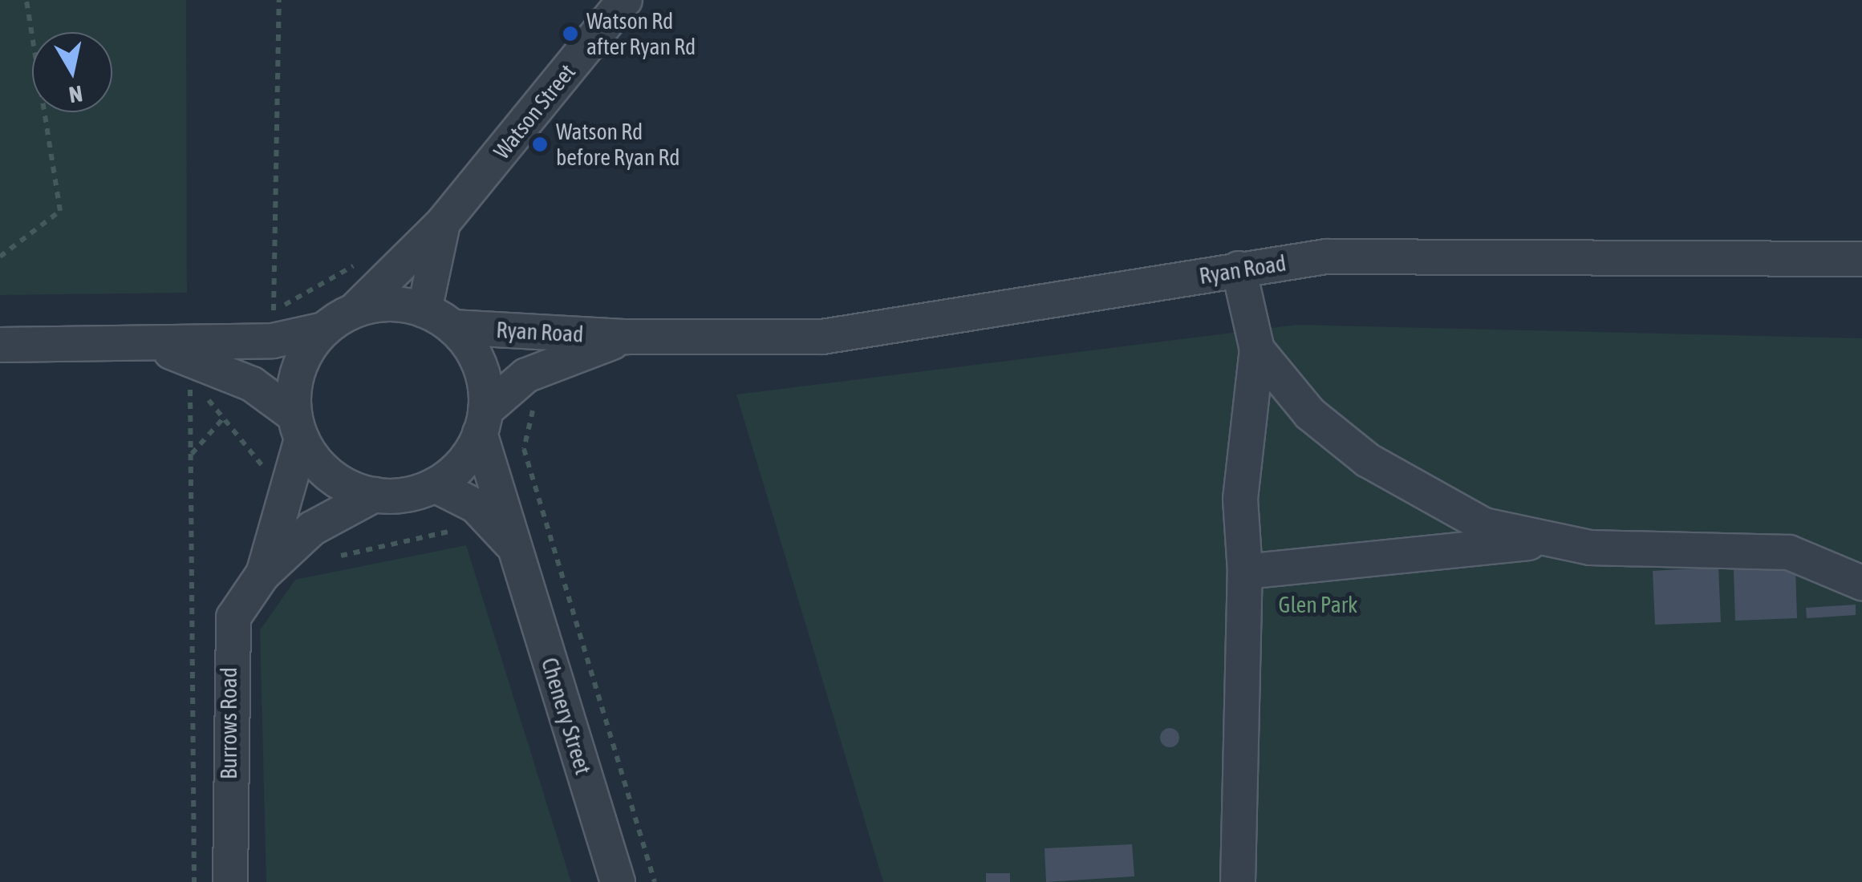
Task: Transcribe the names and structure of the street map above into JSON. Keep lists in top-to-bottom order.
{
  "streets": {
    "street": [
      "Watson Street",
      "Ryan Road",
      "Chenery Street",
      "Burrows Road"
    ]
  },
  "crossings": [
    ["Watson Street", "Ryan Road"],
    ["Watson Street", "Chenery Street"],
    ["Watson Street", "Burrows Road"],
    ["Ryan Road", "Chenery Street"],
    ["Ryan Road", "Burrows Road"],
    ["Chenery Street", "Burrows Road"]
  ],
  "parks": ["Glen Park"],
  "places": ["Watson Rd after Ryan Rd", "Watson Rd before Ryan Rd"],
  "north": "bottom"
}
